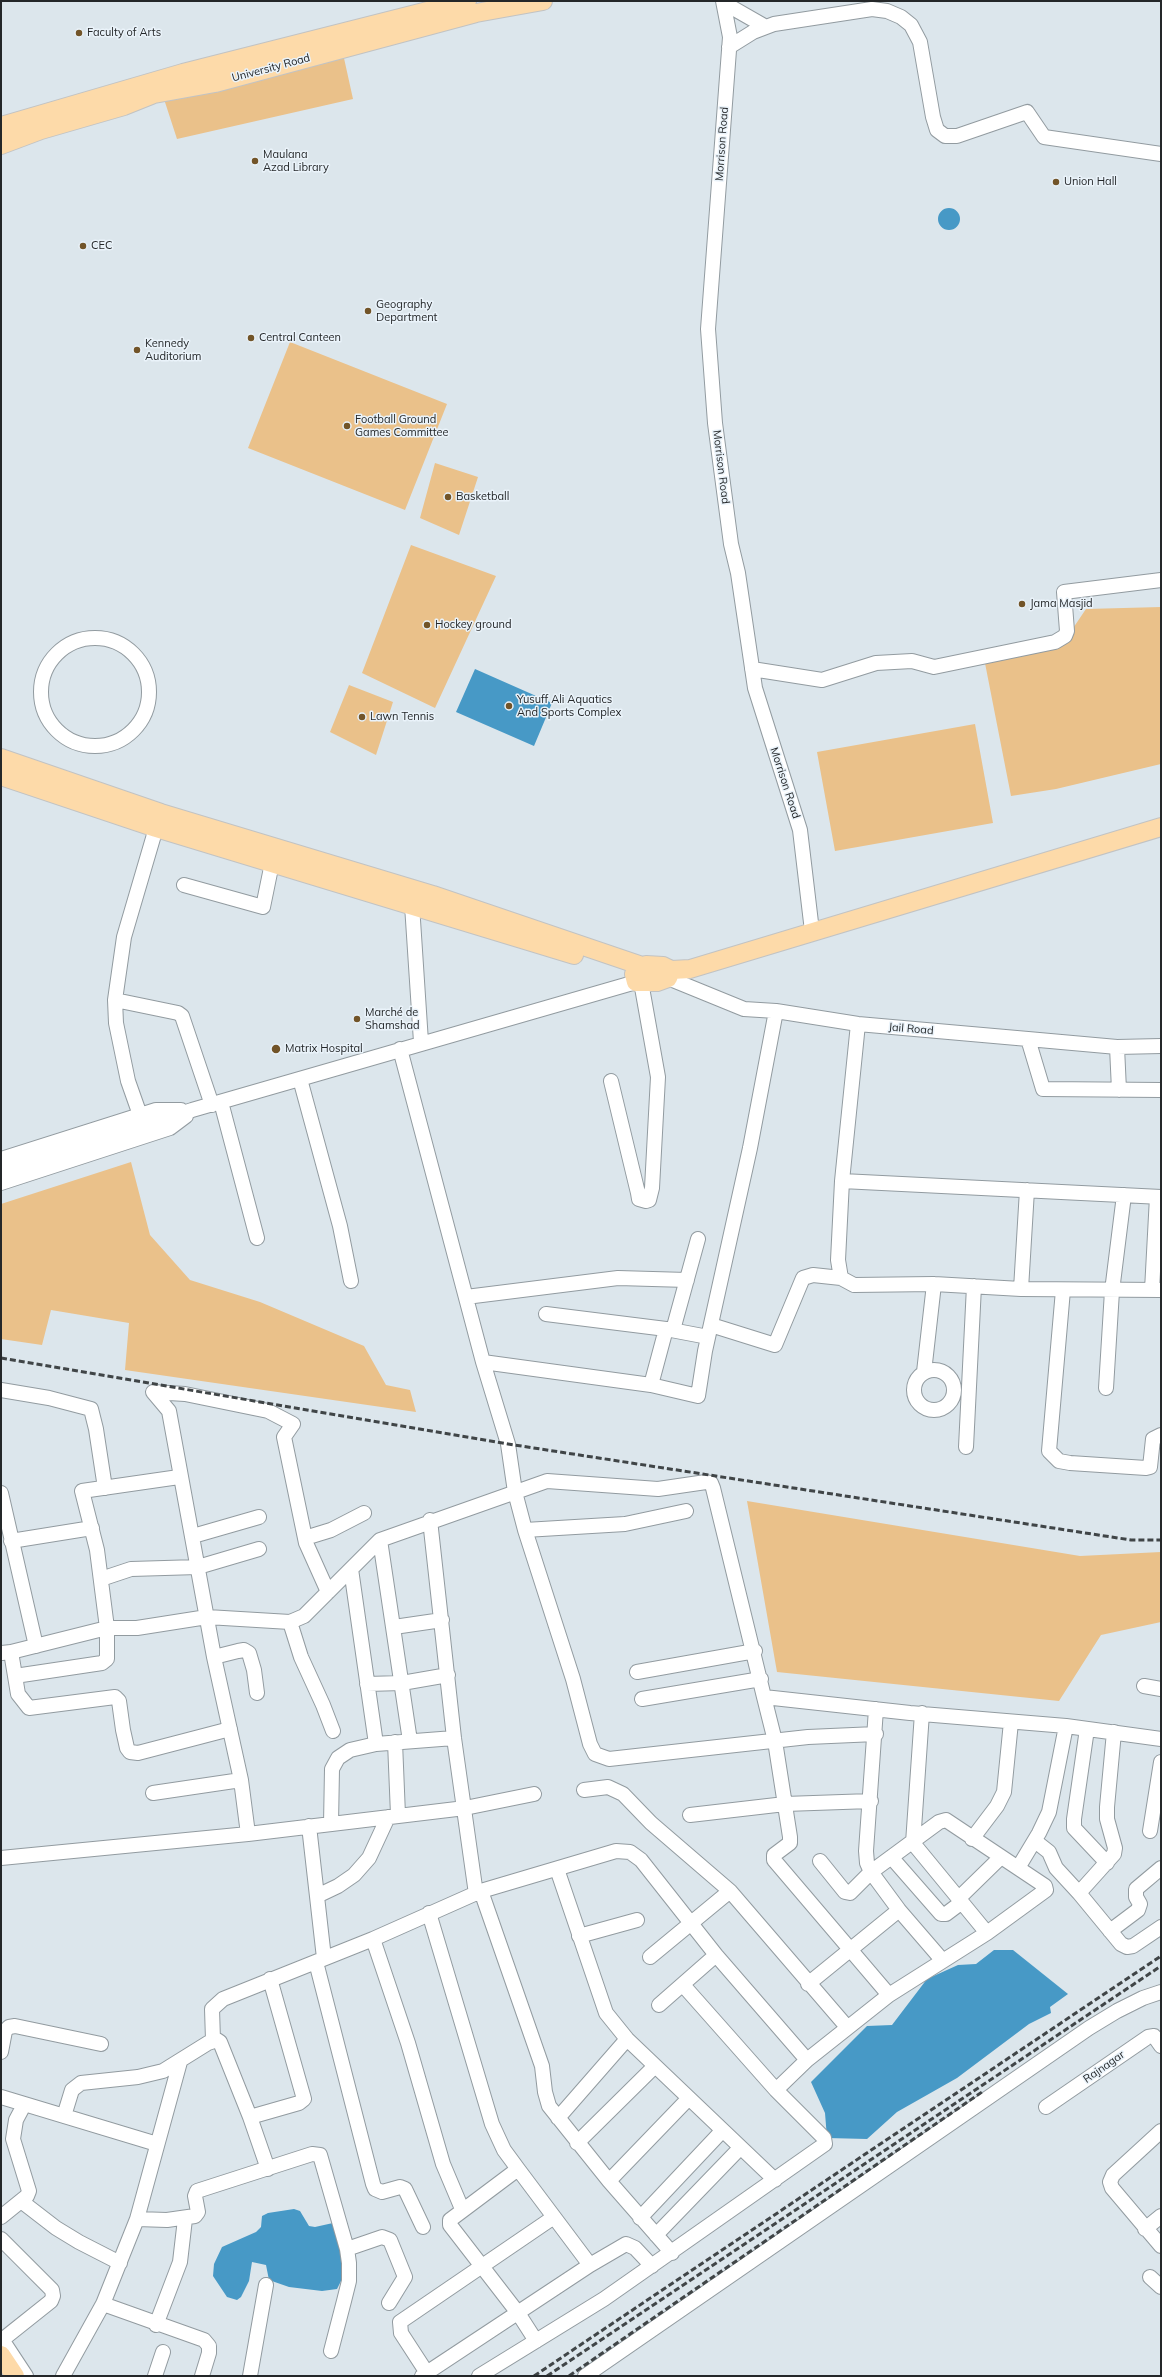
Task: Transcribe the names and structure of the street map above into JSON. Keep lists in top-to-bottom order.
{
  "streets": {
    "main road": ["University Road"],
    "street": ["Morrison Road", "Jail Road", "Rajnagar"]
  },
  "places": [
    "Faculty of Arts",
    "Maulana Azad Library",
    "Union Hall",
    "CEC",
    "Geography Department",
    "Central Canteen",
    "Kennedy Auditorium",
    "Football Ground Games Committee",
    "Basketball",
    "Jama Masjid",
    "Hockey ground",
    "Yusuff Ali Aquatics And Sports Complex",
    "Lawn Tennis",
    "Marché de Shamshad",
    "Matrix Hospital"
  ]
}
